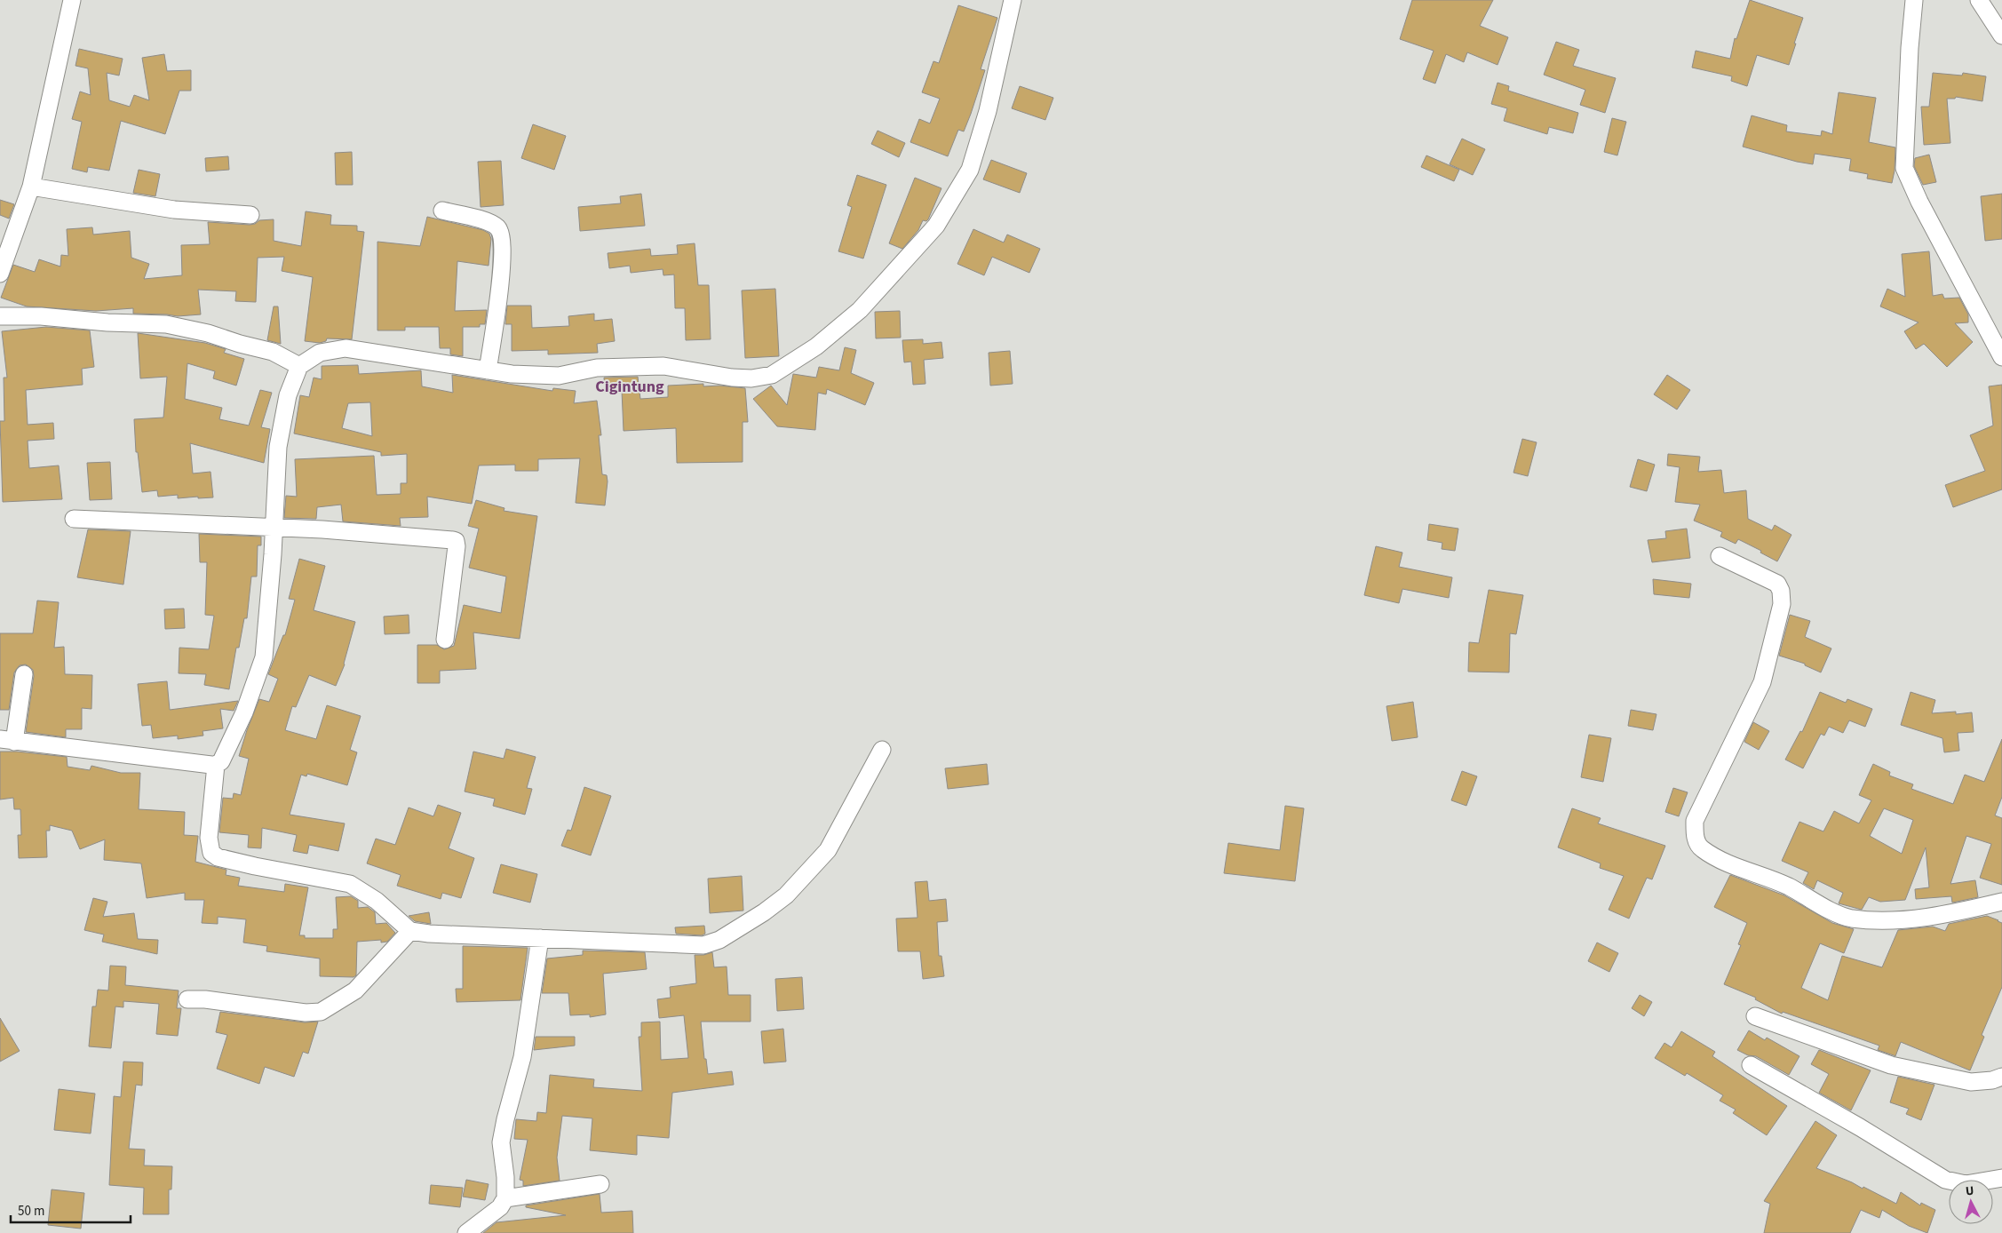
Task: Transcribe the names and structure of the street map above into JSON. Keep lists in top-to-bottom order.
{
  "districts": ["Cigintung"],
  "scale_bar": "50 m",
  "north": "top"
}
